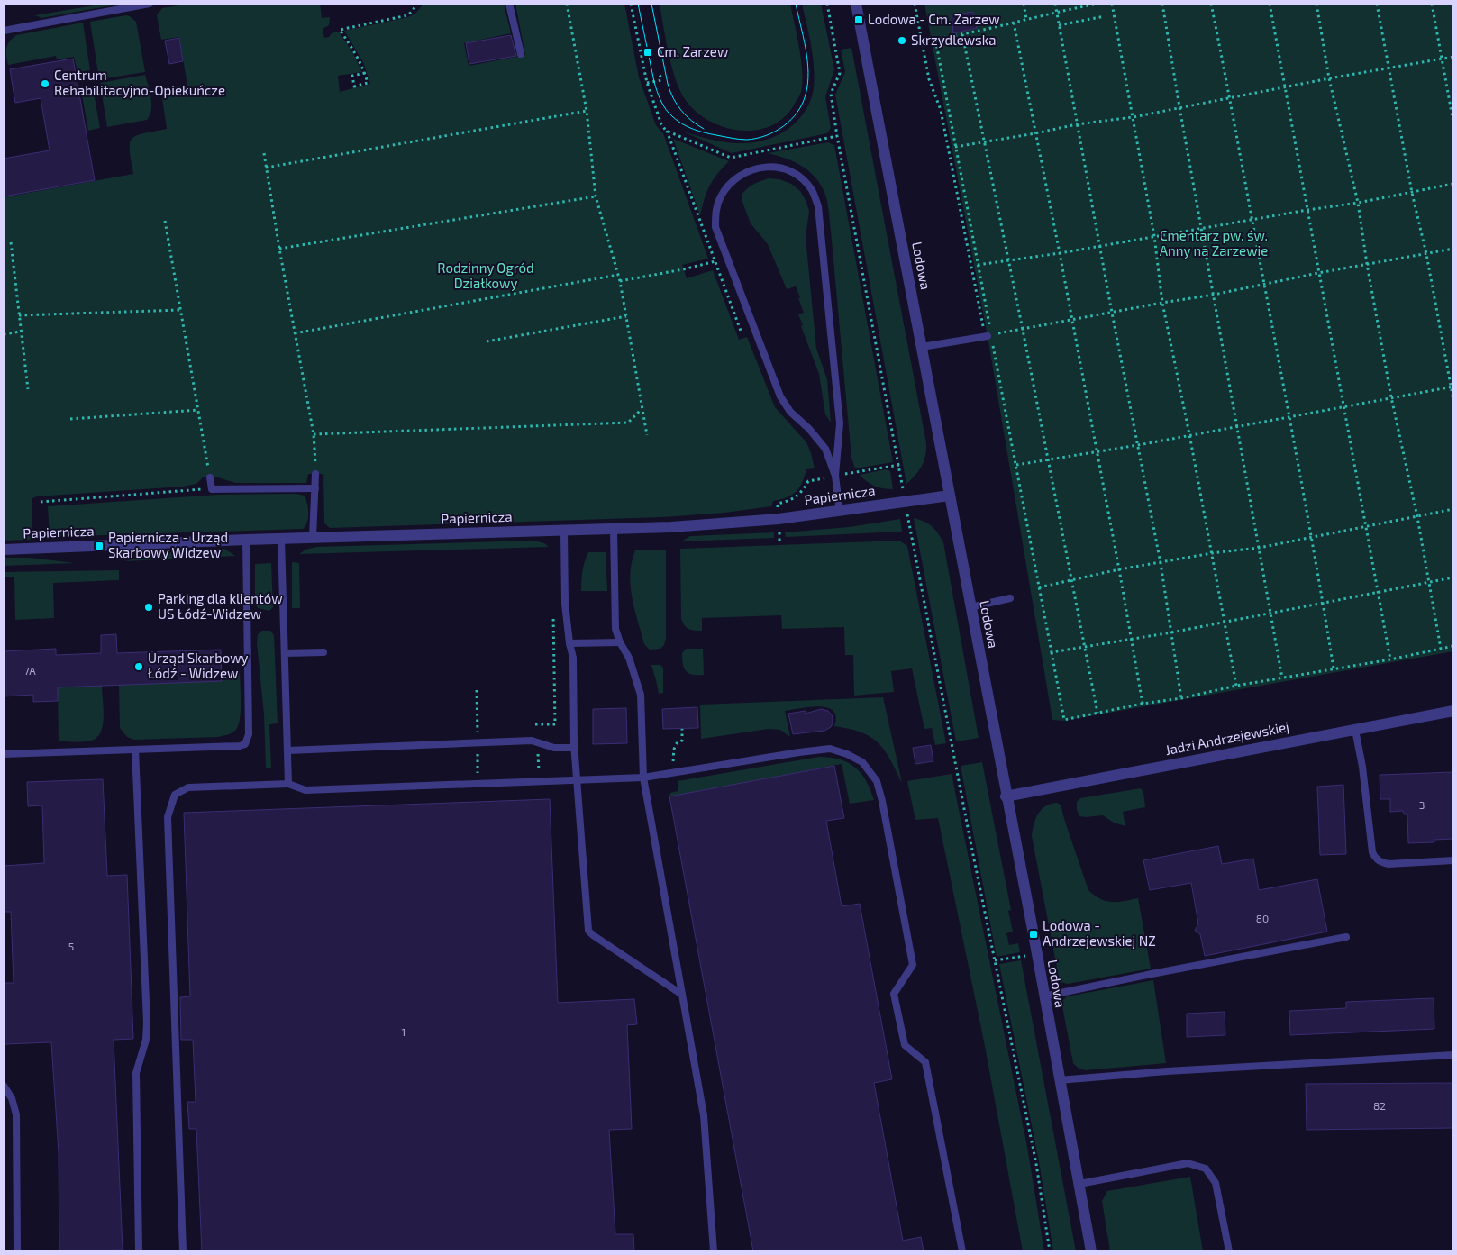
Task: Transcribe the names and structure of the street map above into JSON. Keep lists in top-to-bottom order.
{
  "streets": {
    "street": ["Lodowa", "Papiernicza", "Jadzi Andrzejewskiej"]
  },
  "crossings": [
    ["Lodowa", "Papiernicza"],
    ["Lodowa", "Jadzi Andrzejewskiej"]
  ],
  "parks": ["Cmentarz pw. św. Anny na Zarzewie", "Rodzinny Ogród Działkowy"],
  "places": {
    "transit": [
      "Lodowa - Cm. Zarzew",
      "Cm. Zarzew",
      "Papiernicza - Urząd Skarbowy Widzew",
      "Lodowa - Andrzejewskiej NŻ"
    ],
    "other": [
      "Skrzydlewska",
      "Centrum Rehabilitacyjno-Opiekuńcze",
      "Parking dla klientów US Łódź-Widzew",
      "Urząd Skarbowy Łódź - Widzew"
    ]
  },
  "house_numbers": [
    "7A",
    "3",
    "80",
    "5",
    "1",
    "82"
  ]
}
